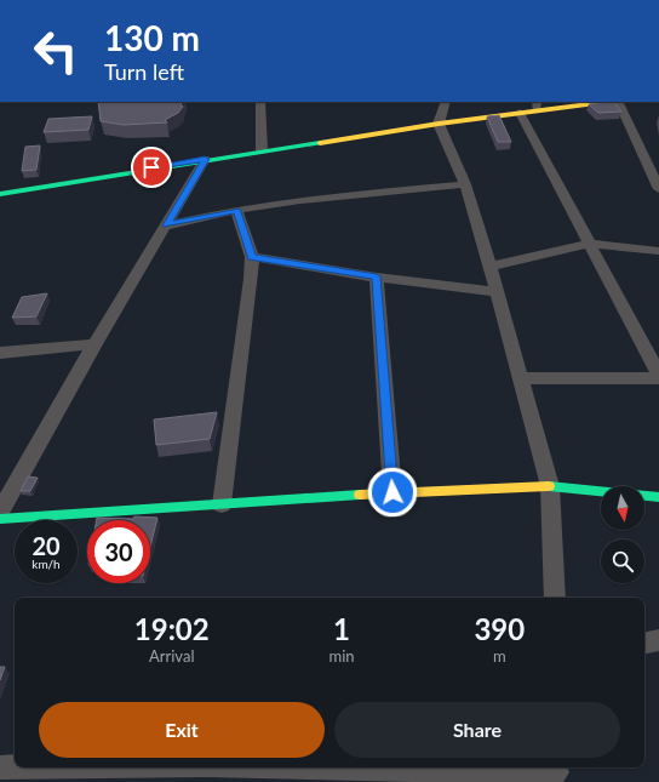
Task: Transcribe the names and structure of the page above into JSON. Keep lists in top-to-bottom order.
{
  "north": "bottom",
  "page": {
    "turn": ["130 m", "Turn left"],
    "speed": "20 km/h",
    "limit": "30",
    "eta": [
      "19:02",
      "Arrival",
      "1",
      "min",
      "390",
      "m"
    ],
    "buttons": ["Exit", "Share"]
  }
}
